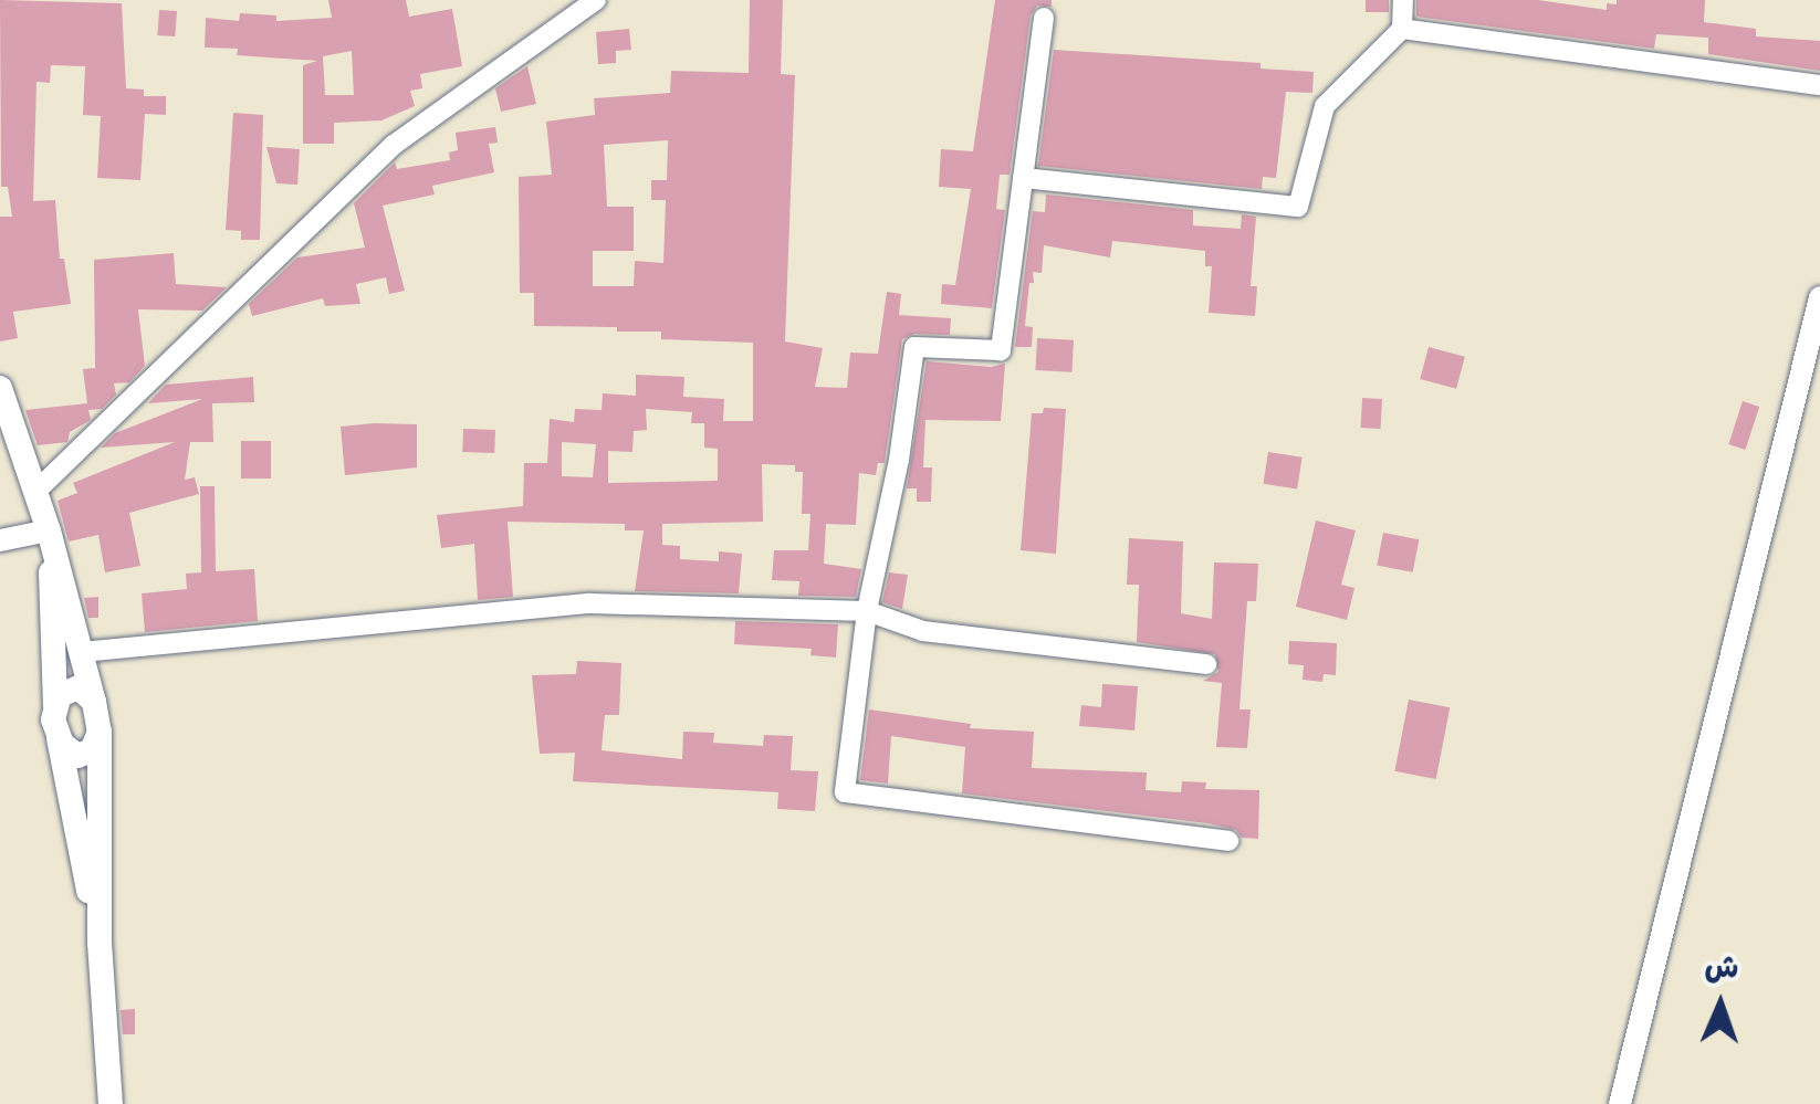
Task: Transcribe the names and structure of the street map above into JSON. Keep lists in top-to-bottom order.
{
  "north": "top"
}
